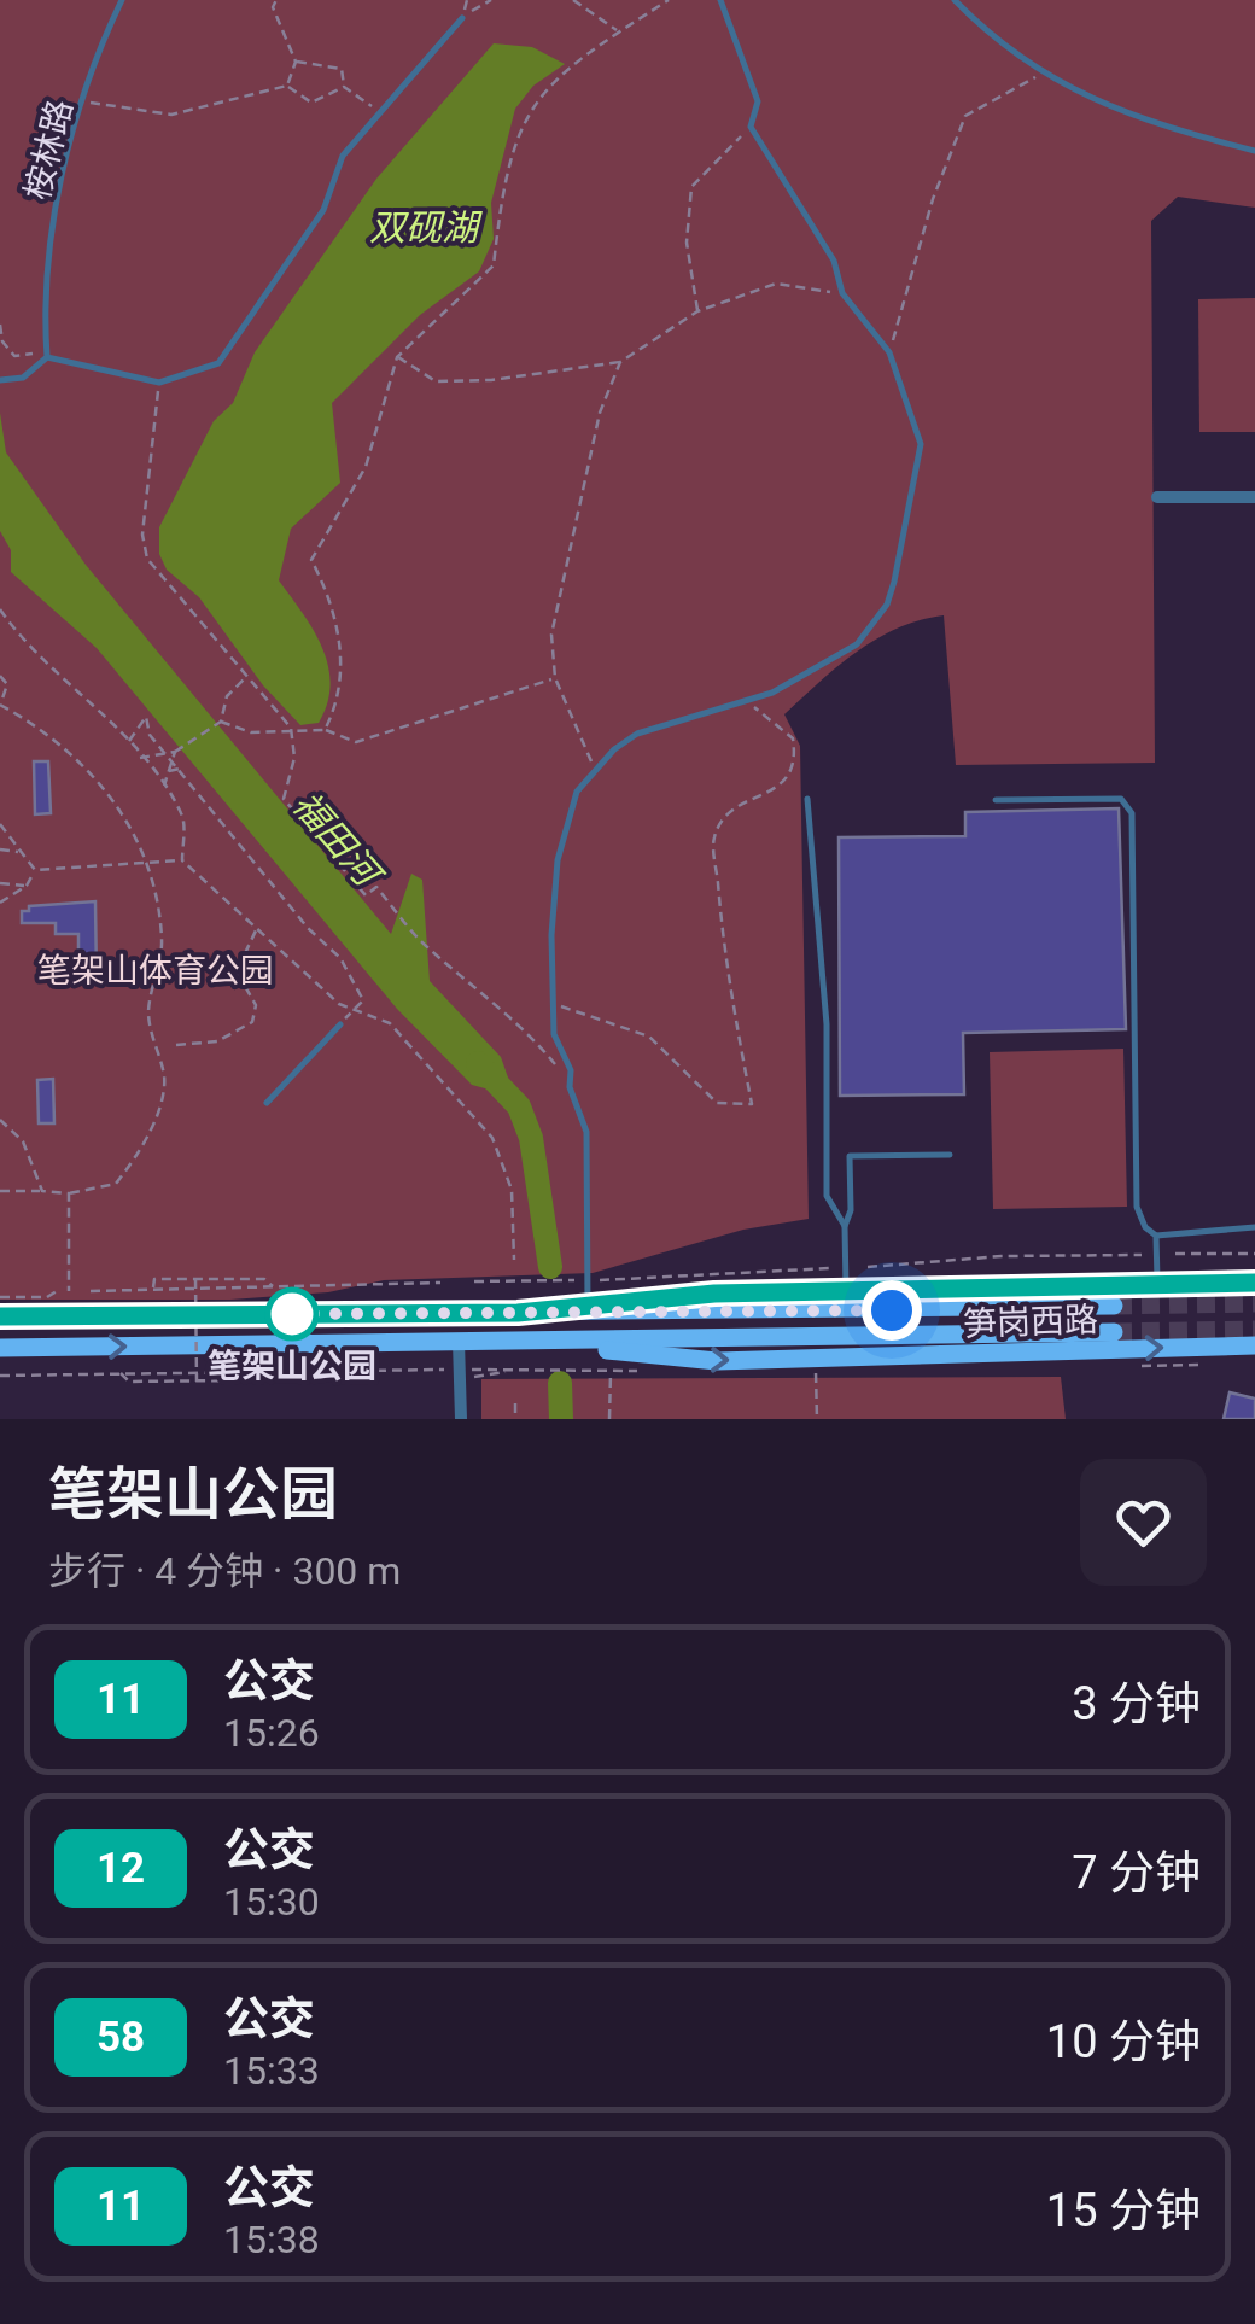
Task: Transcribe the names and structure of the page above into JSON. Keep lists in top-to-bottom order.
{
  "streets": {
    "main road": ["笋岗西路"],
    "lane": ["桉林路"]
  },
  "water": ["双砚湖", "福田河"],
  "parks": ["笔架山体育公园"],
  "places": ["笔架山公园"],
  "lines": ["bus line 11"],
  "page": {
    "heading": ["笔架山公园", "步行 · 4 分钟 · 300 m"],
    "list": [
      {
        "mark": "11",
        "name": "公交",
        "note": "15:26",
        "value": "3 分钟"
      },
      {
        "mark": "12",
        "name": "公交",
        "note": "15:30",
        "value": "7 分钟"
      },
      {
        "mark": "58",
        "name": "公交",
        "note": "15:33",
        "value": "10 分钟"
      },
      {
        "mark": "11",
        "name": "公交",
        "note": "15:38",
        "value": "15 分钟"
      }
    ]
  }
}
